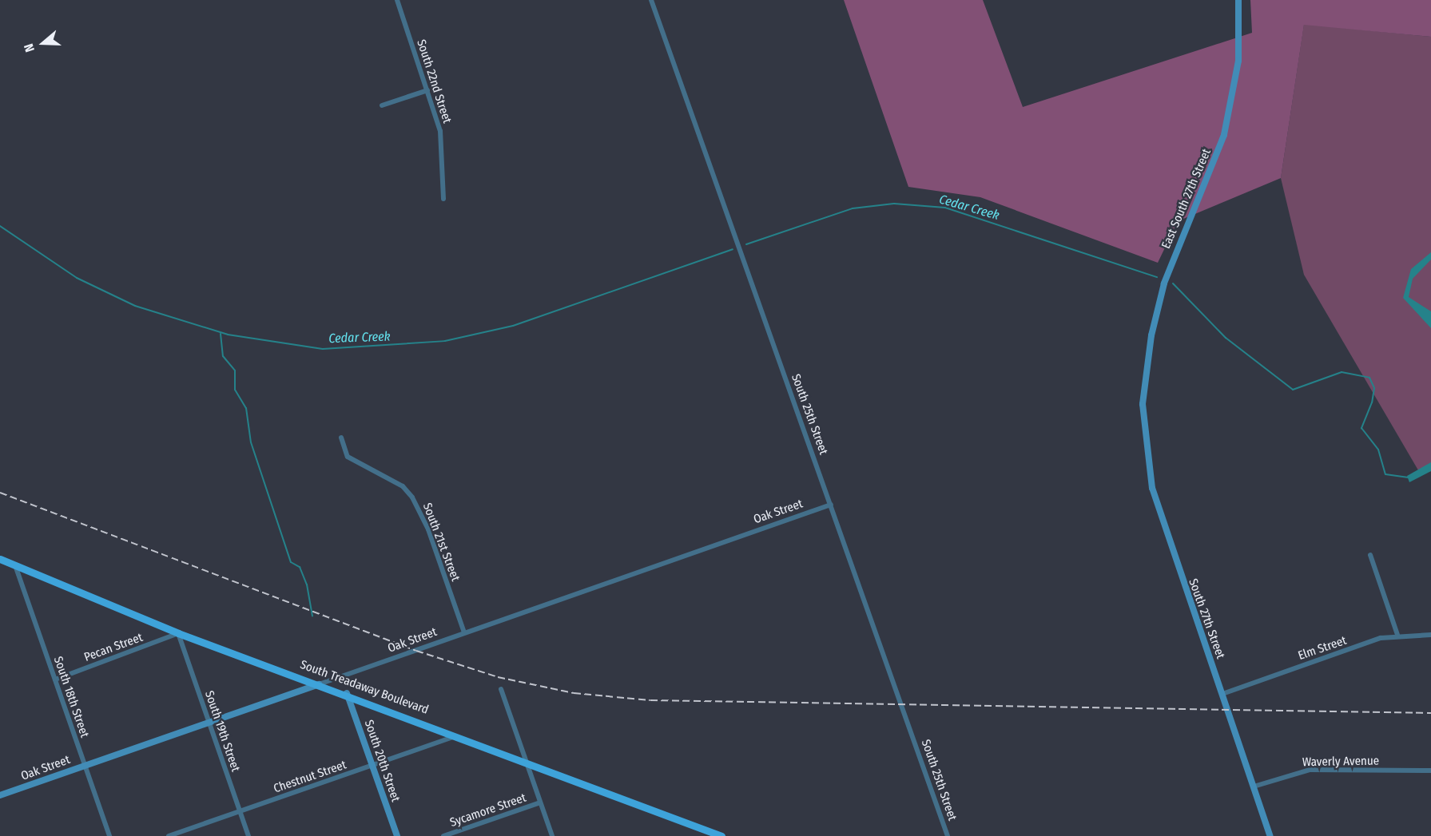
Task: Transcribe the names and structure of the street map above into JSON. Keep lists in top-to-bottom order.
{
  "streets": {
    "main road": [
      "East South 27th Street",
      "Oak Street",
      "South 27th Street",
      "South Treadaway Boulevard",
      "South 20th Street"
    ],
    "street": [
      "South 22nd Street",
      "South 25th Street",
      "South 21st Street",
      "Pecan Street",
      "Elm Street",
      "South 18th Street",
      "South 19th Street",
      "Waverly Avenue",
      "Chestnut Street",
      "Sycamore Street"
    ]
  },
  "crossings": [
    ["East South 27th Street", "South 27th Street"],
    ["South 25th Street", "Oak Street"],
    ["Oak Street", "South 21st Street"],
    ["Oak Street", "South Treadaway Boulevard"],
    ["Oak Street", "South 18th Street"],
    ["Oak Street", "South 19th Street"],
    ["South 27th Street", "Elm Street"],
    ["South 27th Street", "Waverly Avenue"],
    ["Pecan Street", "South Treadaway Boulevard"],
    ["Pecan Street", "South 18th Street"],
    ["Pecan Street", "South 19th Street"],
    ["South Treadaway Boulevard", "South 18th Street"],
    ["South Treadaway Boulevard", "South 19th Street"],
    ["South Treadaway Boulevard", "South 20th Street"],
    ["South Treadaway Boulevard", "Chestnut Street"],
    ["South 19th Street", "Chestnut Street"],
    ["South 20th Street", "Chestnut Street"]
  ],
  "water": ["Cedar Creek"],
  "north": "left"
}
